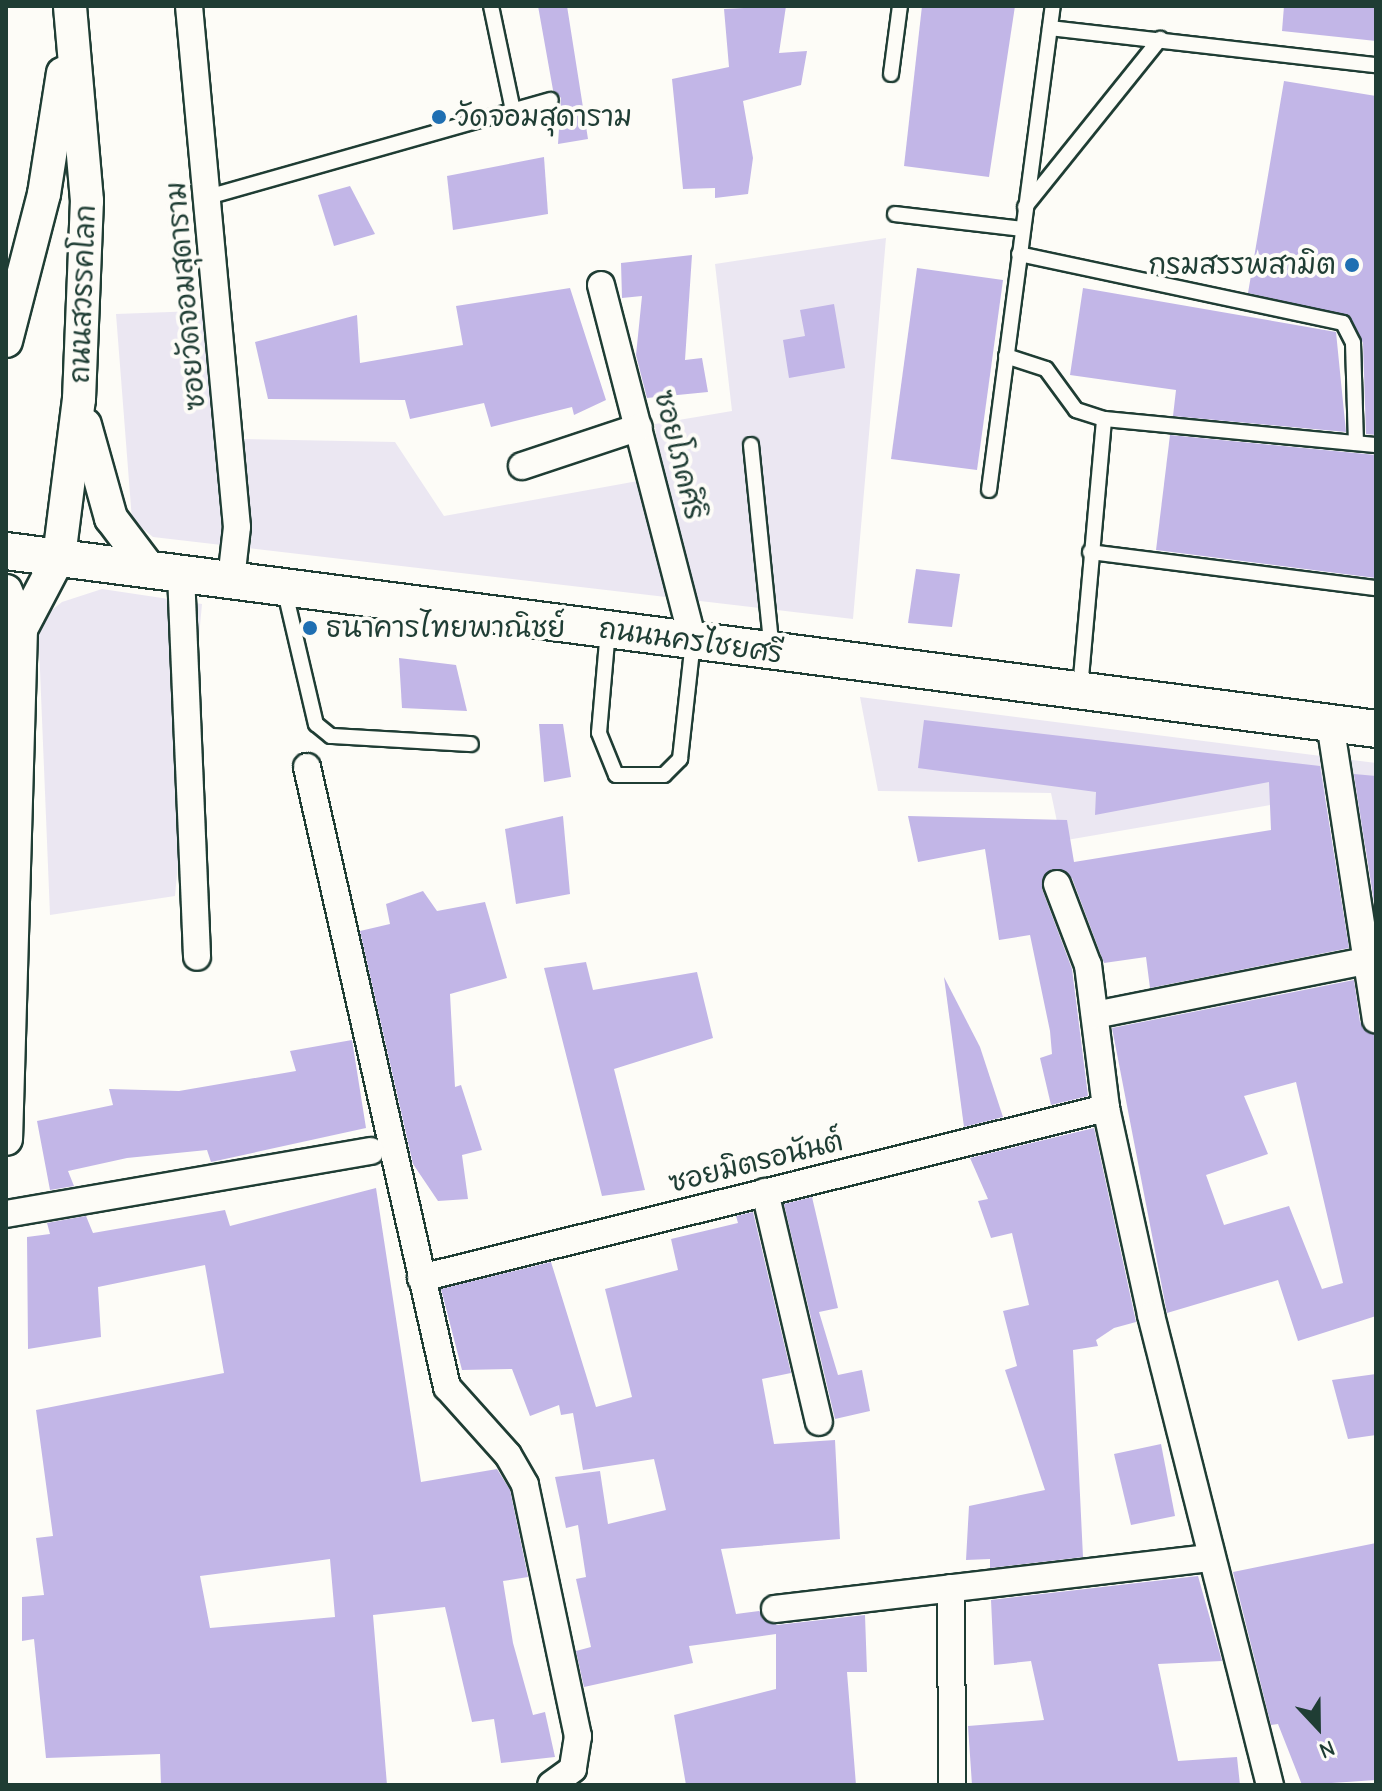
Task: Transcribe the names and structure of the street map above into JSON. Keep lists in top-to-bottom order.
{
  "streets": {
    "main road": ["ถนนนครไชยศรี"],
    "street": [
      "ถนนสวรรคโลก",
      "ซอยวัดจอมสุดาราม",
      "ซอยโภคศิริ",
      "ซอยมิตรอนันต์"
    ]
  },
  "crossings": [
    ["ถนนสวรรคโลก", "ถนนนครไชยศรี"],
    ["ซอยวัดจอมสุดาราม", "ถนนนครไชยศรี"],
    ["ซอยโภคศิริ", "ถนนนครไชยศรี"]
  ],
  "places": ["วัดจอมสุดาราม", "กรมสรรพสามิต", "ธนาคารไทยพาณิชย์"],
  "north": "bottom"
}
